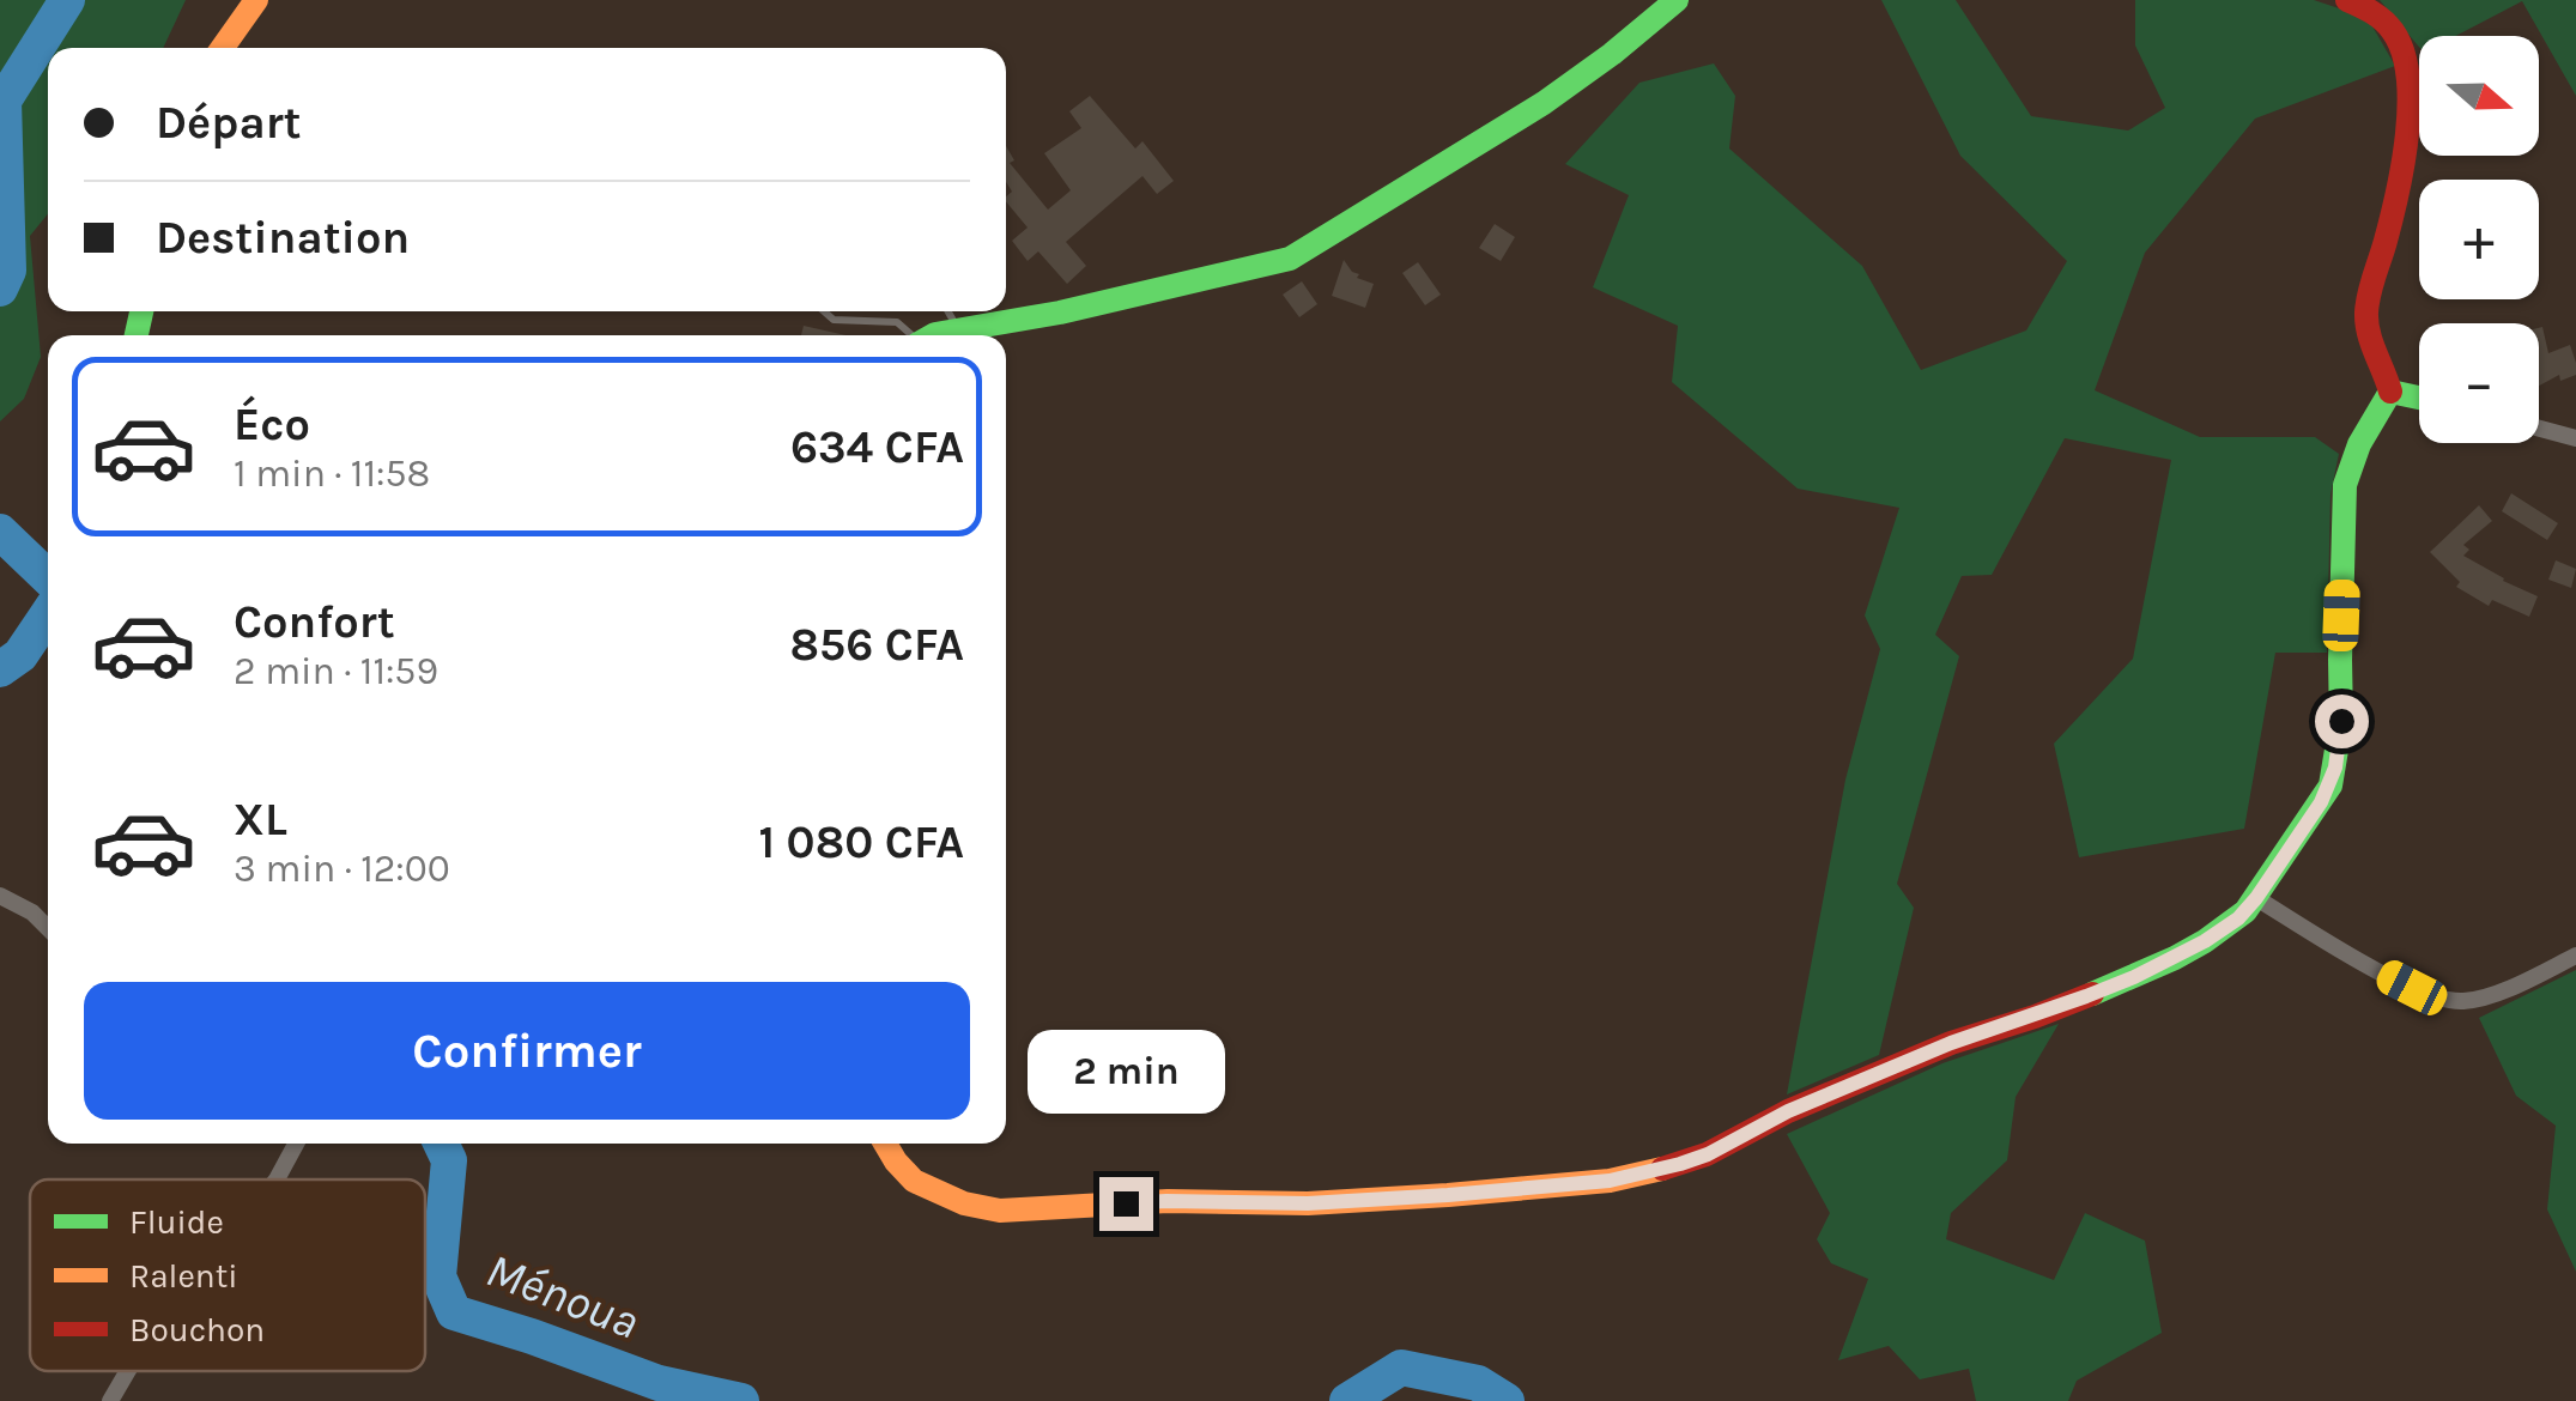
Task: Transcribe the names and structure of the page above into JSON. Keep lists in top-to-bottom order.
{
  "water": ["Ménoua"],
  "legend": ["Fluide", "Ralenti", "Bouchon"],
  "north": "right",
  "page": {
    "map_buttons": ["+", "−"],
    "banner": ["Départ", "Destination"],
    "list": [
      {
        "name": "Éco",
        "note": "1 min · 11:58",
        "value": "634 CFA"
      },
      {
        "name": "Confort",
        "note": "2 min · 11:59",
        "value": "856 CFA"
      },
      {
        "name": "XL",
        "note": "3 min · 12:00",
        "value": "1 080 CFA"
      }
    ],
    "buttons": "Confirmer",
    "bubble": "2 min"
  }
}
